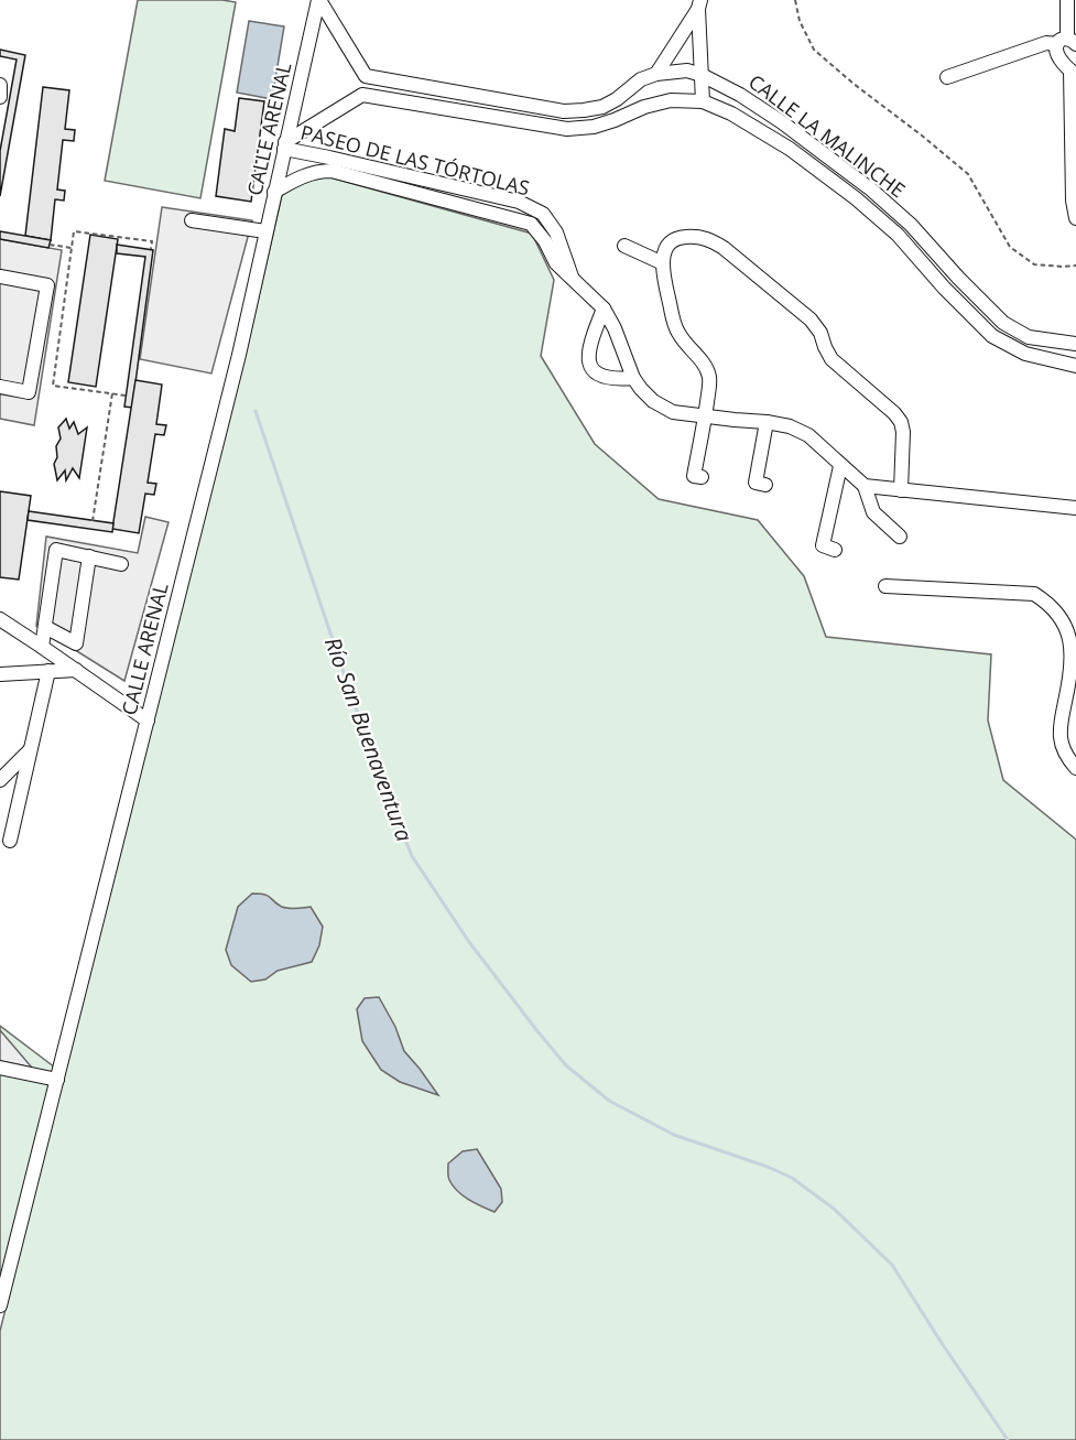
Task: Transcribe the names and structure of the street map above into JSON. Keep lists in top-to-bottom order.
{
  "streets": {
    "street": ["CALLE ARENAL", "CALLE LA MALINCHE", "PASEO DE LAS TÓRTOLAS"]
  },
  "crossings": [
    ["CALLE ARENAL", "PASEO DE LAS TÓRTOLAS"]
  ],
  "water": ["Río San Buenaventura"]
}
